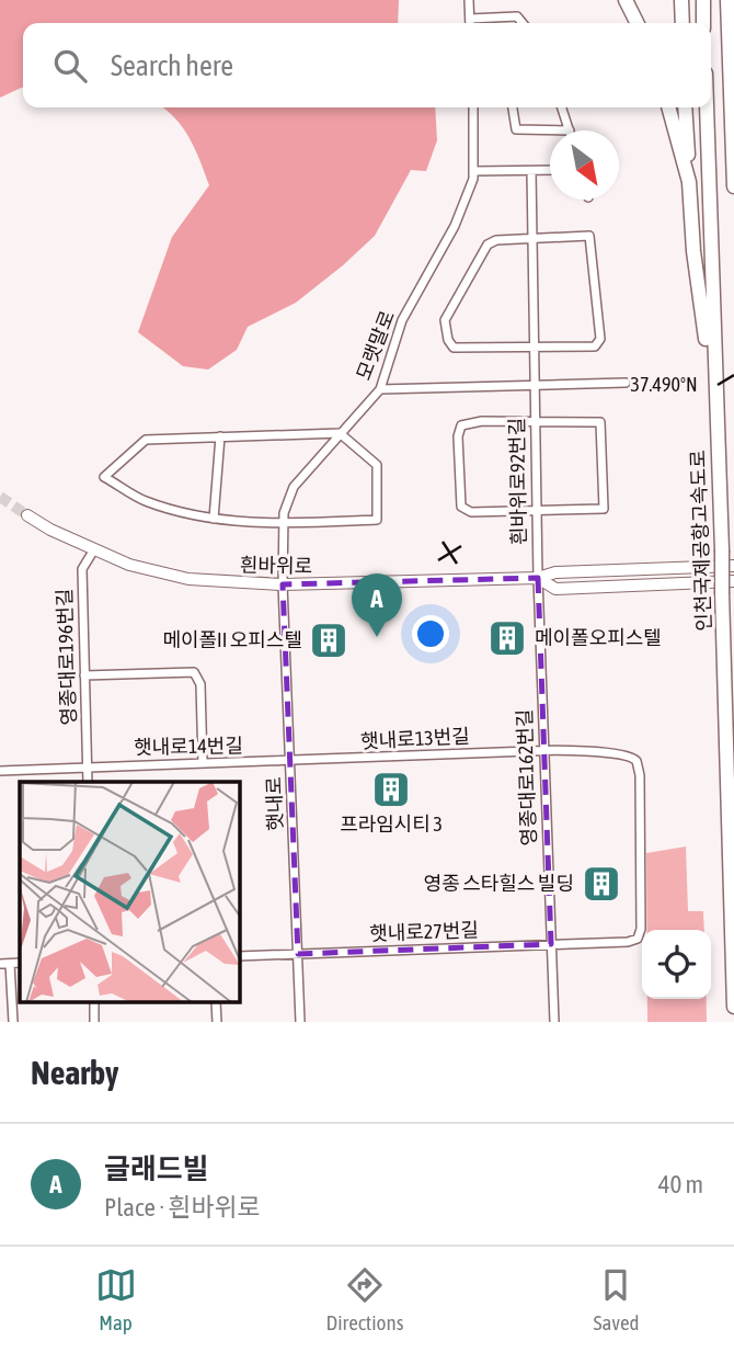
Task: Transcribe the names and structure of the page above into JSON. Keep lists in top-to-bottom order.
{
  "streets": {
    "highway": ["인천국제공항고속도로"],
    "street": [
      "모랫말로",
      "흰바위로92번길",
      "흰바위로",
      "영종대로196번길",
      "햇내로13번길",
      "햇내로14번길",
      "영종대로162번길",
      "햇내로",
      "햇내로27번길"
    ]
  },
  "crossings": [
    ["모랫말로", "흰바위로"],
    ["모랫말로", "햇내로"],
    ["흰바위로92번길", "흰바위로"],
    ["흰바위로92번길", "영종대로162번길"],
    ["흰바위로", "영종대로196번길"],
    ["흰바위로", "영종대로162번길"],
    ["흰바위로", "햇내로"],
    ["영종대로196번길", "햇내로14번길"],
    ["햇내로13번길", "햇내로14번길"],
    ["햇내로13번길", "영종대로162번길"],
    ["햇내로13번길", "햇내로"],
    ["햇내로13번길", "햇내로27번길"],
    ["햇내로14번길", "햇내로"],
    ["영종대로162번길", "햇내로27번길"],
    ["햇내로", "햇내로27번길"]
  ],
  "places": {
    "building": [
      "메이폴오피스텔",
      "메이폴II 오피스텔",
      "프라임시티 3",
      "영종 스타힐스 빌딩"
    ]
  },
  "north": "bottom right",
  "page": {
    "search": "Search here",
    "pins": "A",
    "heading": "Nearby",
    "list": [
      {
        "mark": "A",
        "name": "글래드빌",
        "note": "Place · 흰바위로",
        "value": "40 m"
      }
    ],
    "nav": ["Map", "Directions", "Saved"]
  },
  "coordinates": ["37.490°N"]
}
